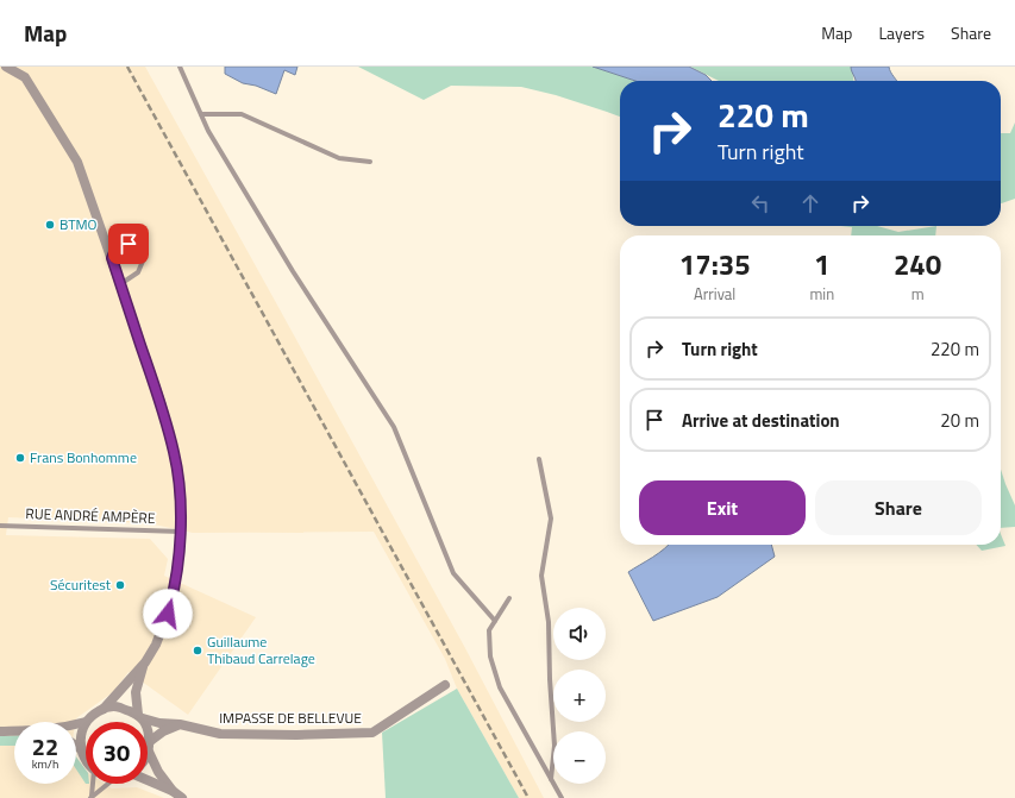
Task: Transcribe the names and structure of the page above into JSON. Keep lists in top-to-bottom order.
{
  "streets": {
    "street": ["IMPASSE DE BELLEVUE"],
    "lane": ["RUE ANDRÉ AMPÈRE"]
  },
  "places": [
    "BTMO",
    "Frans Bonhomme",
    "Sécuritest",
    "Guillaume Thibaud Carrelage"
  ],
  "page": {
    "header": "Map",
    "nav": ["Map", "Layers", "Share"],
    "turn": ["220 m", "Turn right"],
    "eta": [
      "17:35",
      "Arrival",
      "1",
      "min",
      "240",
      "m"
    ],
    "list": [
      {
        "name": "Turn right",
        "value": "220 m"
      },
      {
        "name": "Arrive at destination",
        "value": "20 m"
      }
    ],
    "buttons": ["Exit", "Share"],
    "map_buttons": ["+", "−"],
    "speed": "22 km/h",
    "limit": "30"
  }
}
